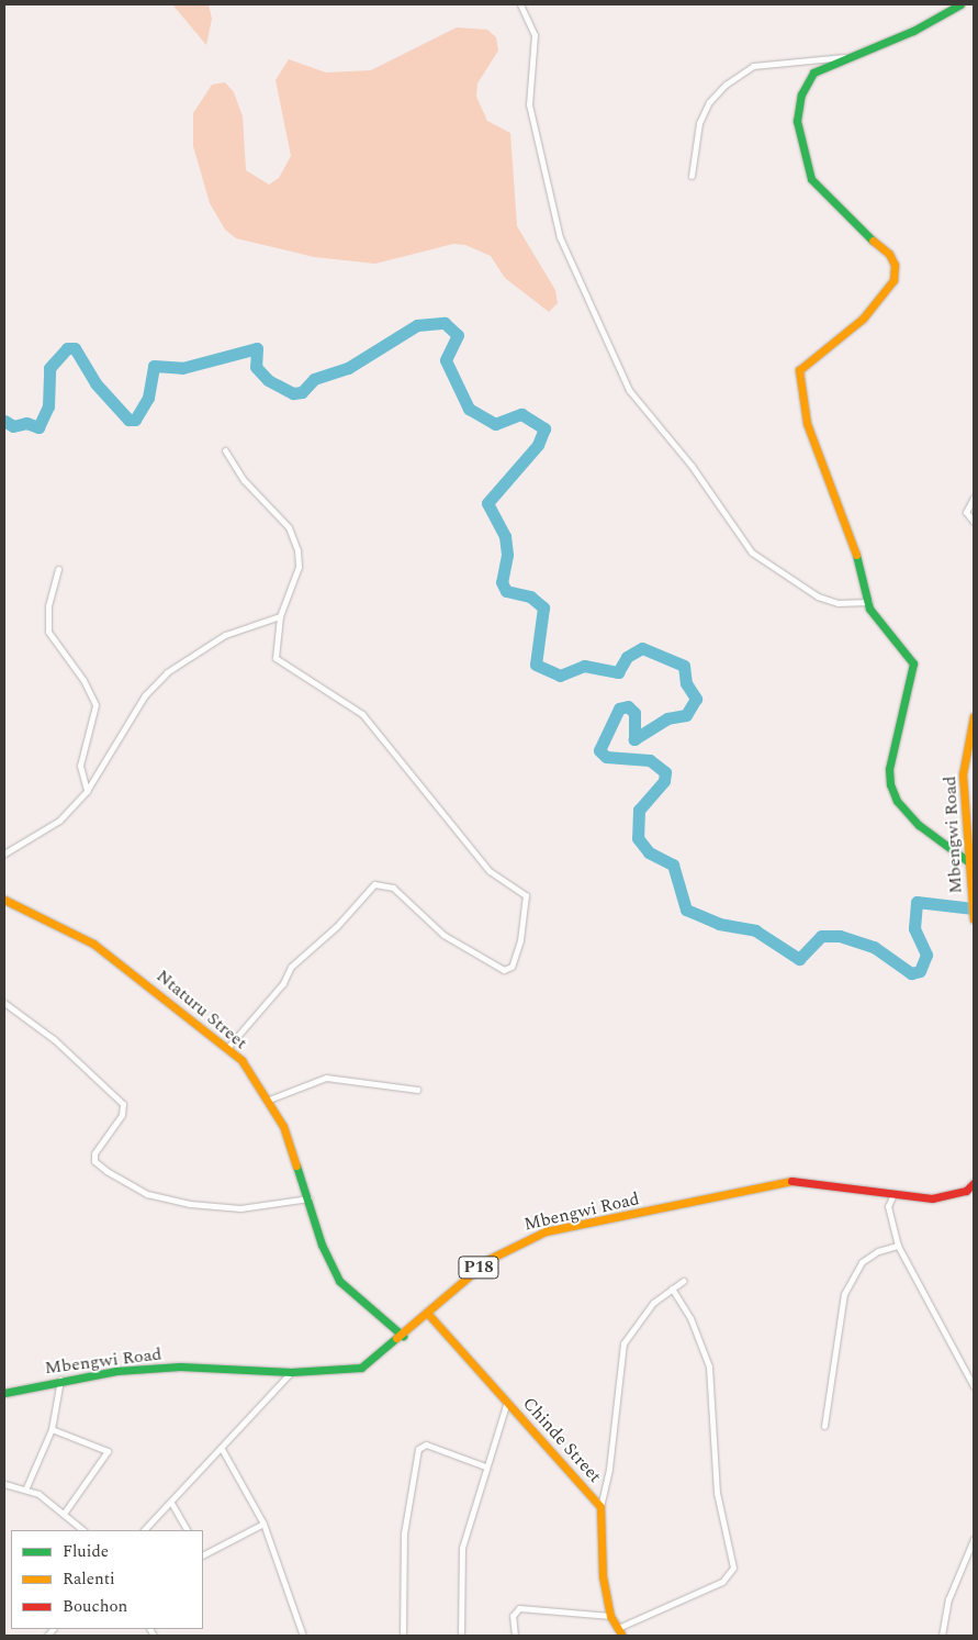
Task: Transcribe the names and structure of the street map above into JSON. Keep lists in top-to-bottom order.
{
  "streets": {
    "street": [
      "Mbengwi Road",
      "Ntaturu Street",
      "P18",
      "Chinde Street"
    ]
  },
  "crossings": [
    ["Mbengwi Road", "Ntaturu Street"],
    ["Mbengwi Road", "Chinde Street"]
  ],
  "legend": ["Fluide", "Ralenti", "Bouchon"]
}
